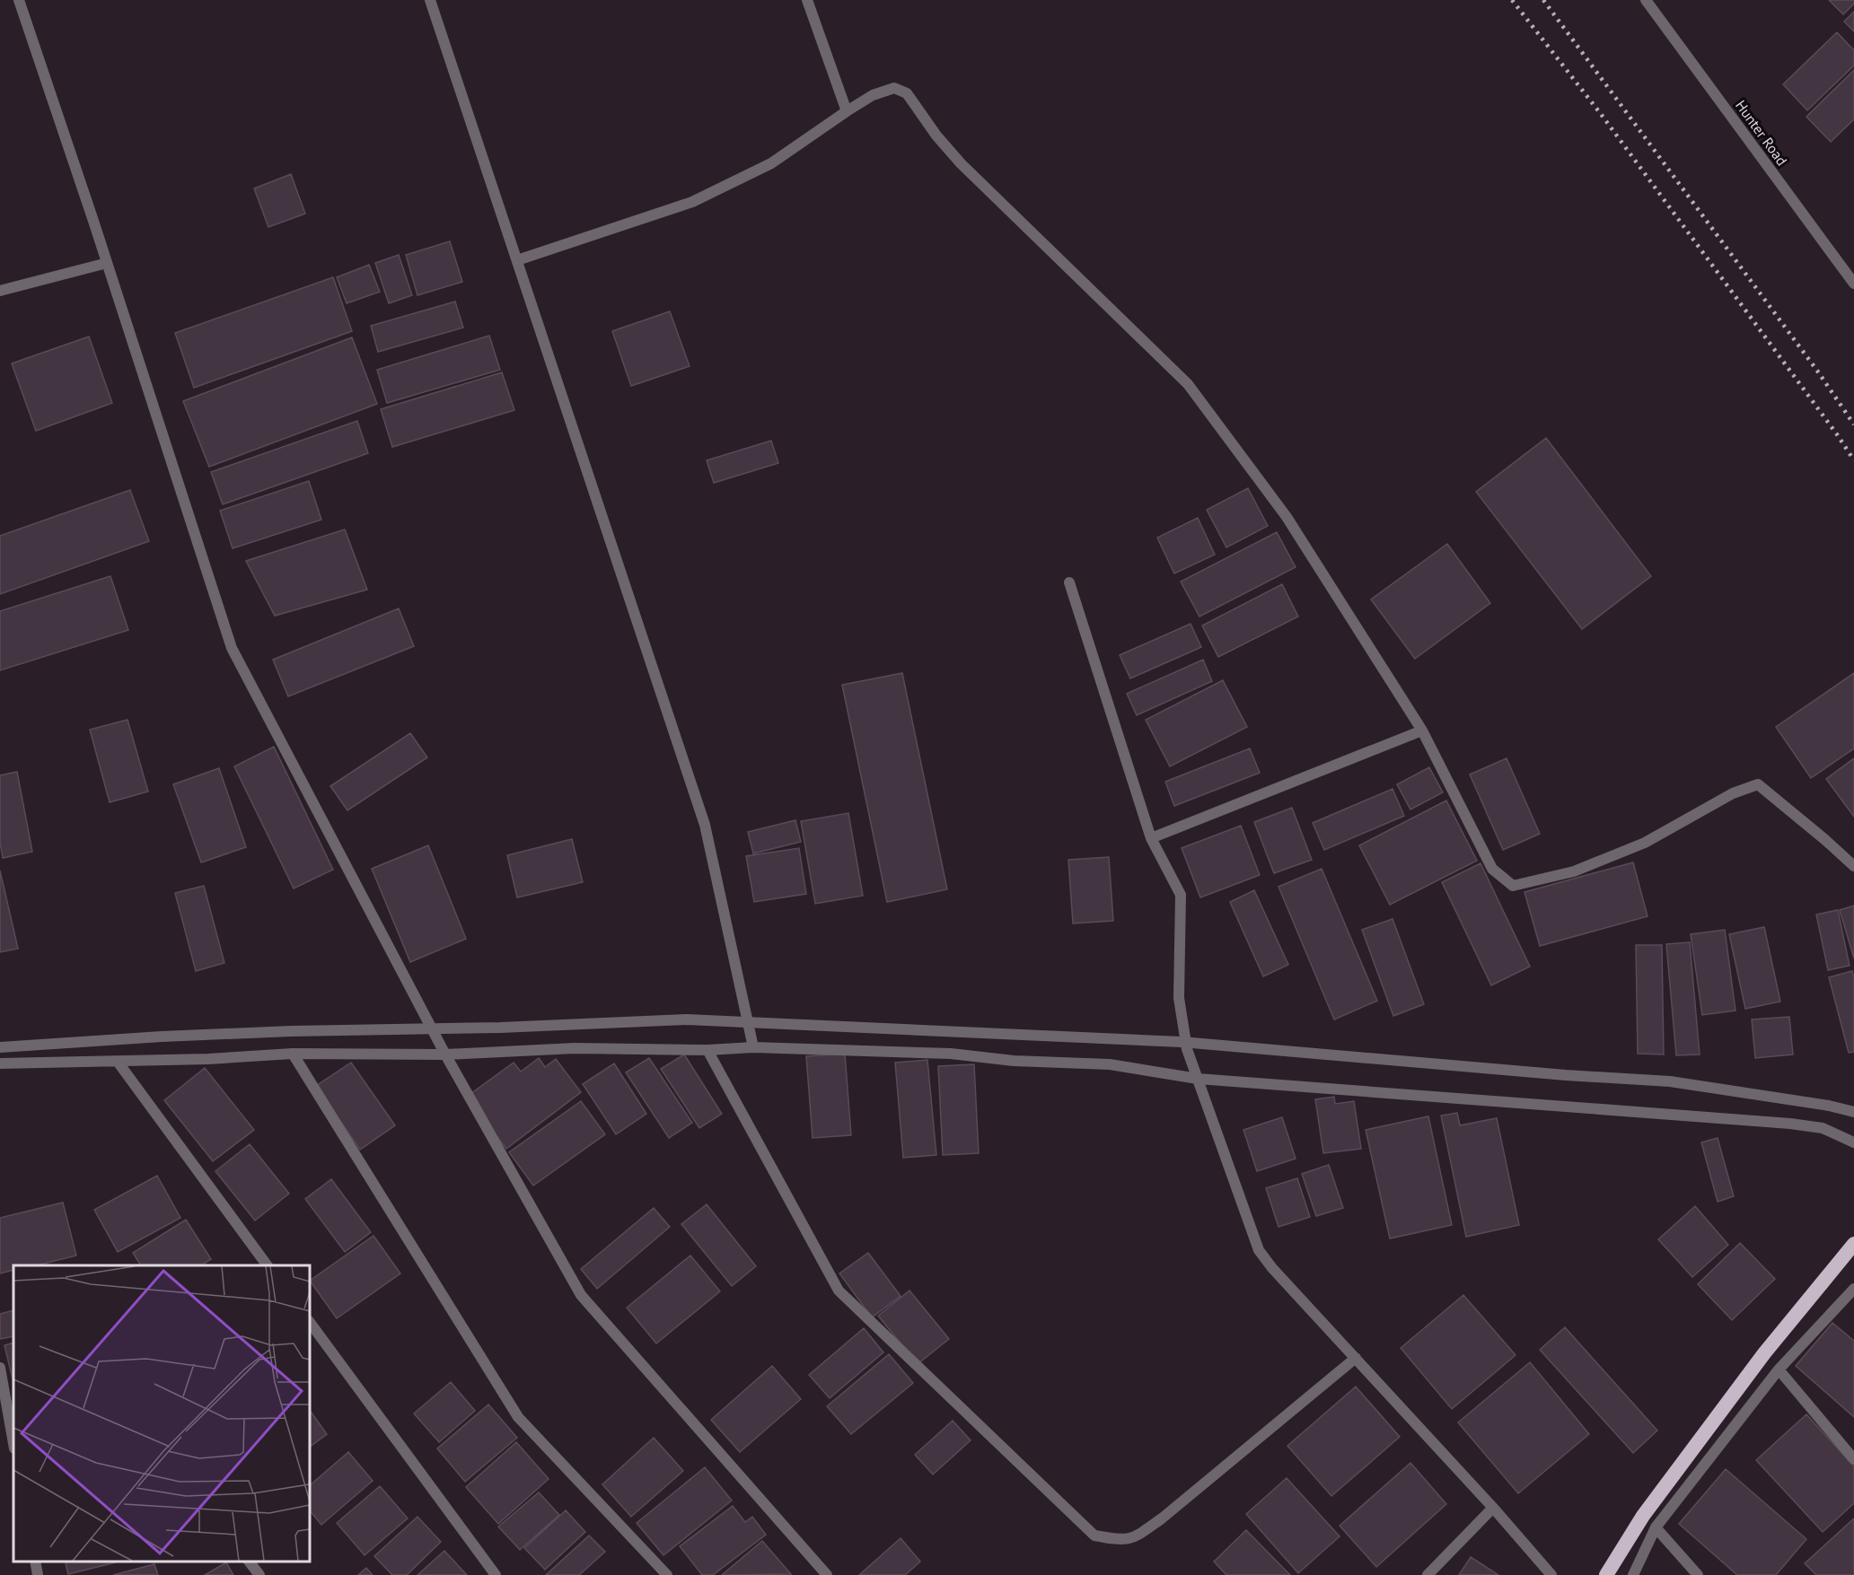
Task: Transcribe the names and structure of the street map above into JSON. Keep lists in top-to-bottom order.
{
  "streets": {
    "street": ["Hunter Road"]
  }
}
